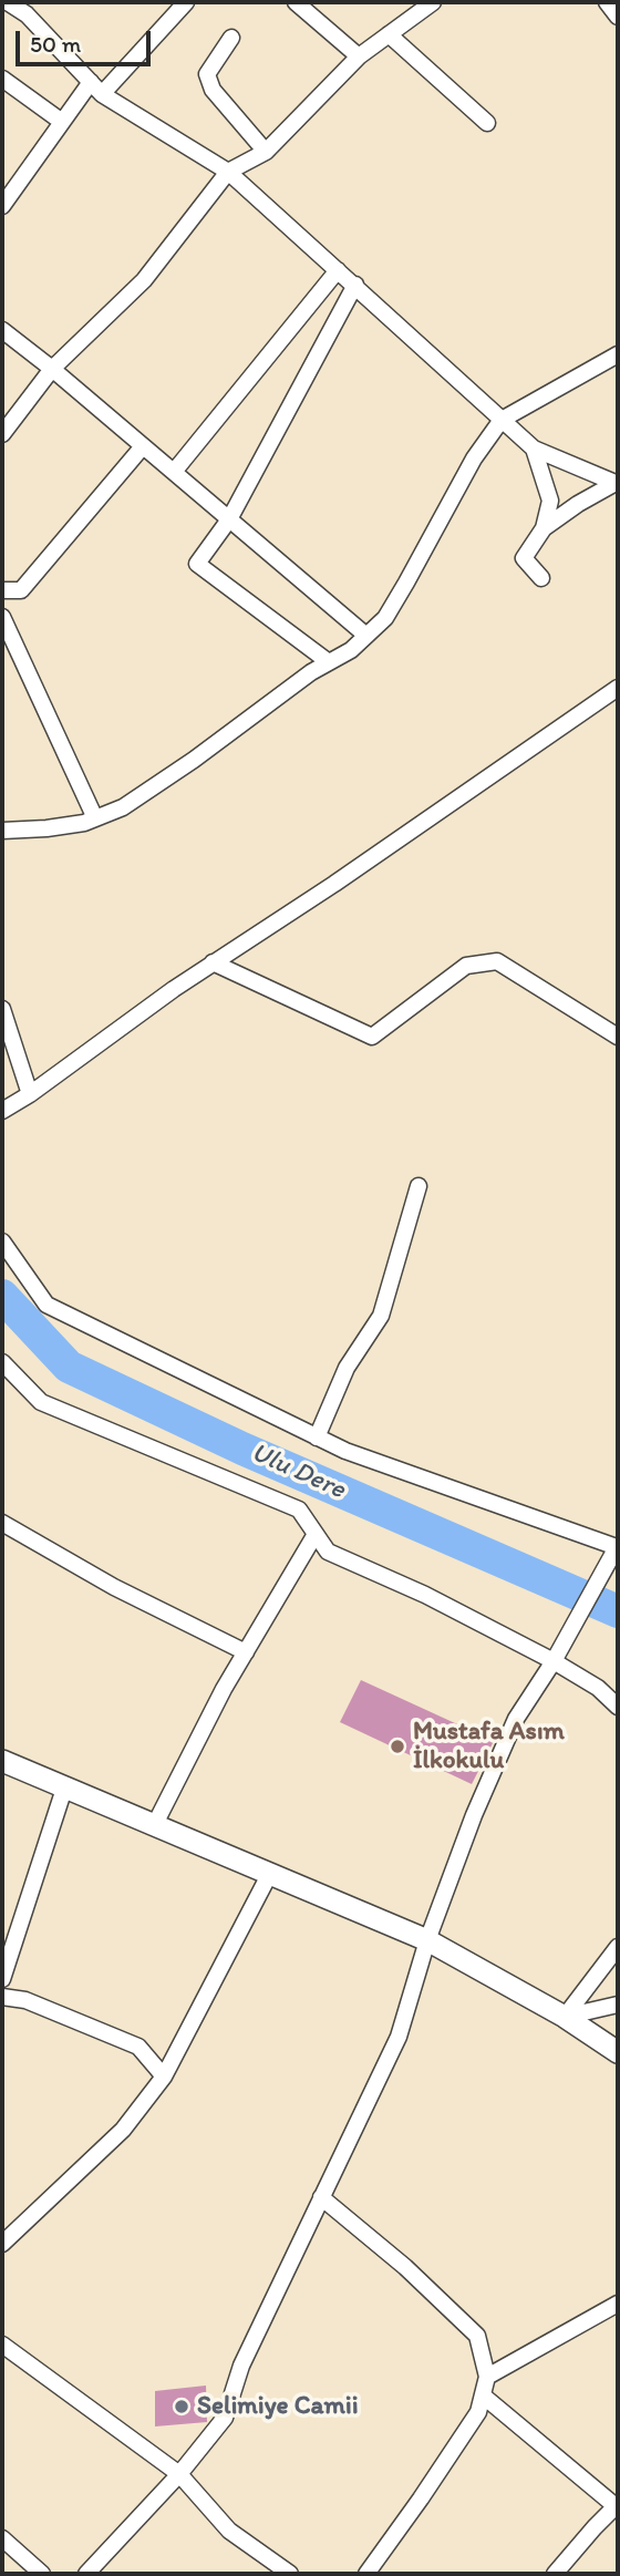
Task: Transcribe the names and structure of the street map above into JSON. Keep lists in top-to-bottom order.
{
  "water": ["Ulu Dere"],
  "places": ["Mustafa Asım İlkokulu", "Selimiye Camii"],
  "scale_bar": "50 m"
}
